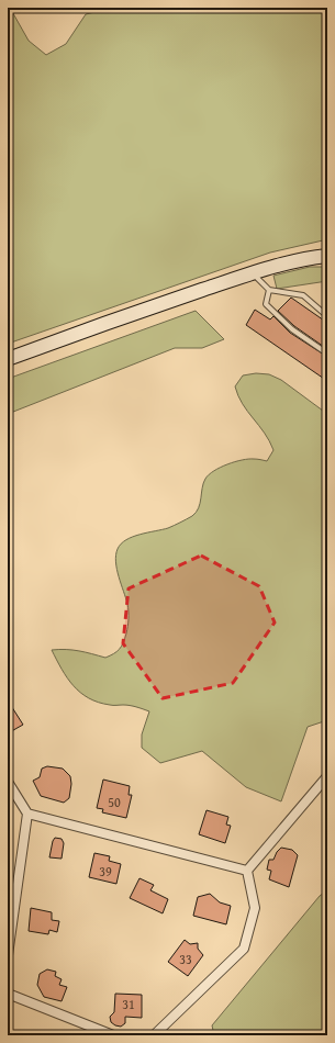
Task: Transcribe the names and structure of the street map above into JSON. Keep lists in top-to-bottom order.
{
  "house_numbers": [
    "50",
    "39",
    "33",
    "31"
  ]
}
